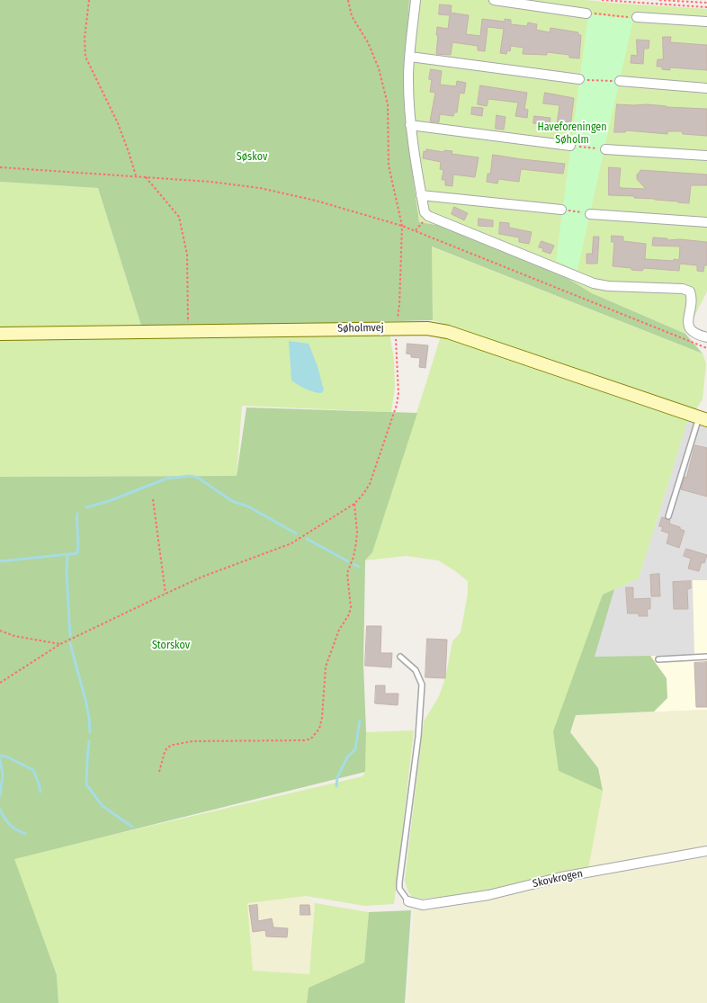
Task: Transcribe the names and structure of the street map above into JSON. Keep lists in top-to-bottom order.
{
  "streets": {
    "street": ["Søholmvej", "Skovkrogen"]
  },
  "parks": ["Haveforeningen Søholm", "Søskov", "Storskov"]
}
